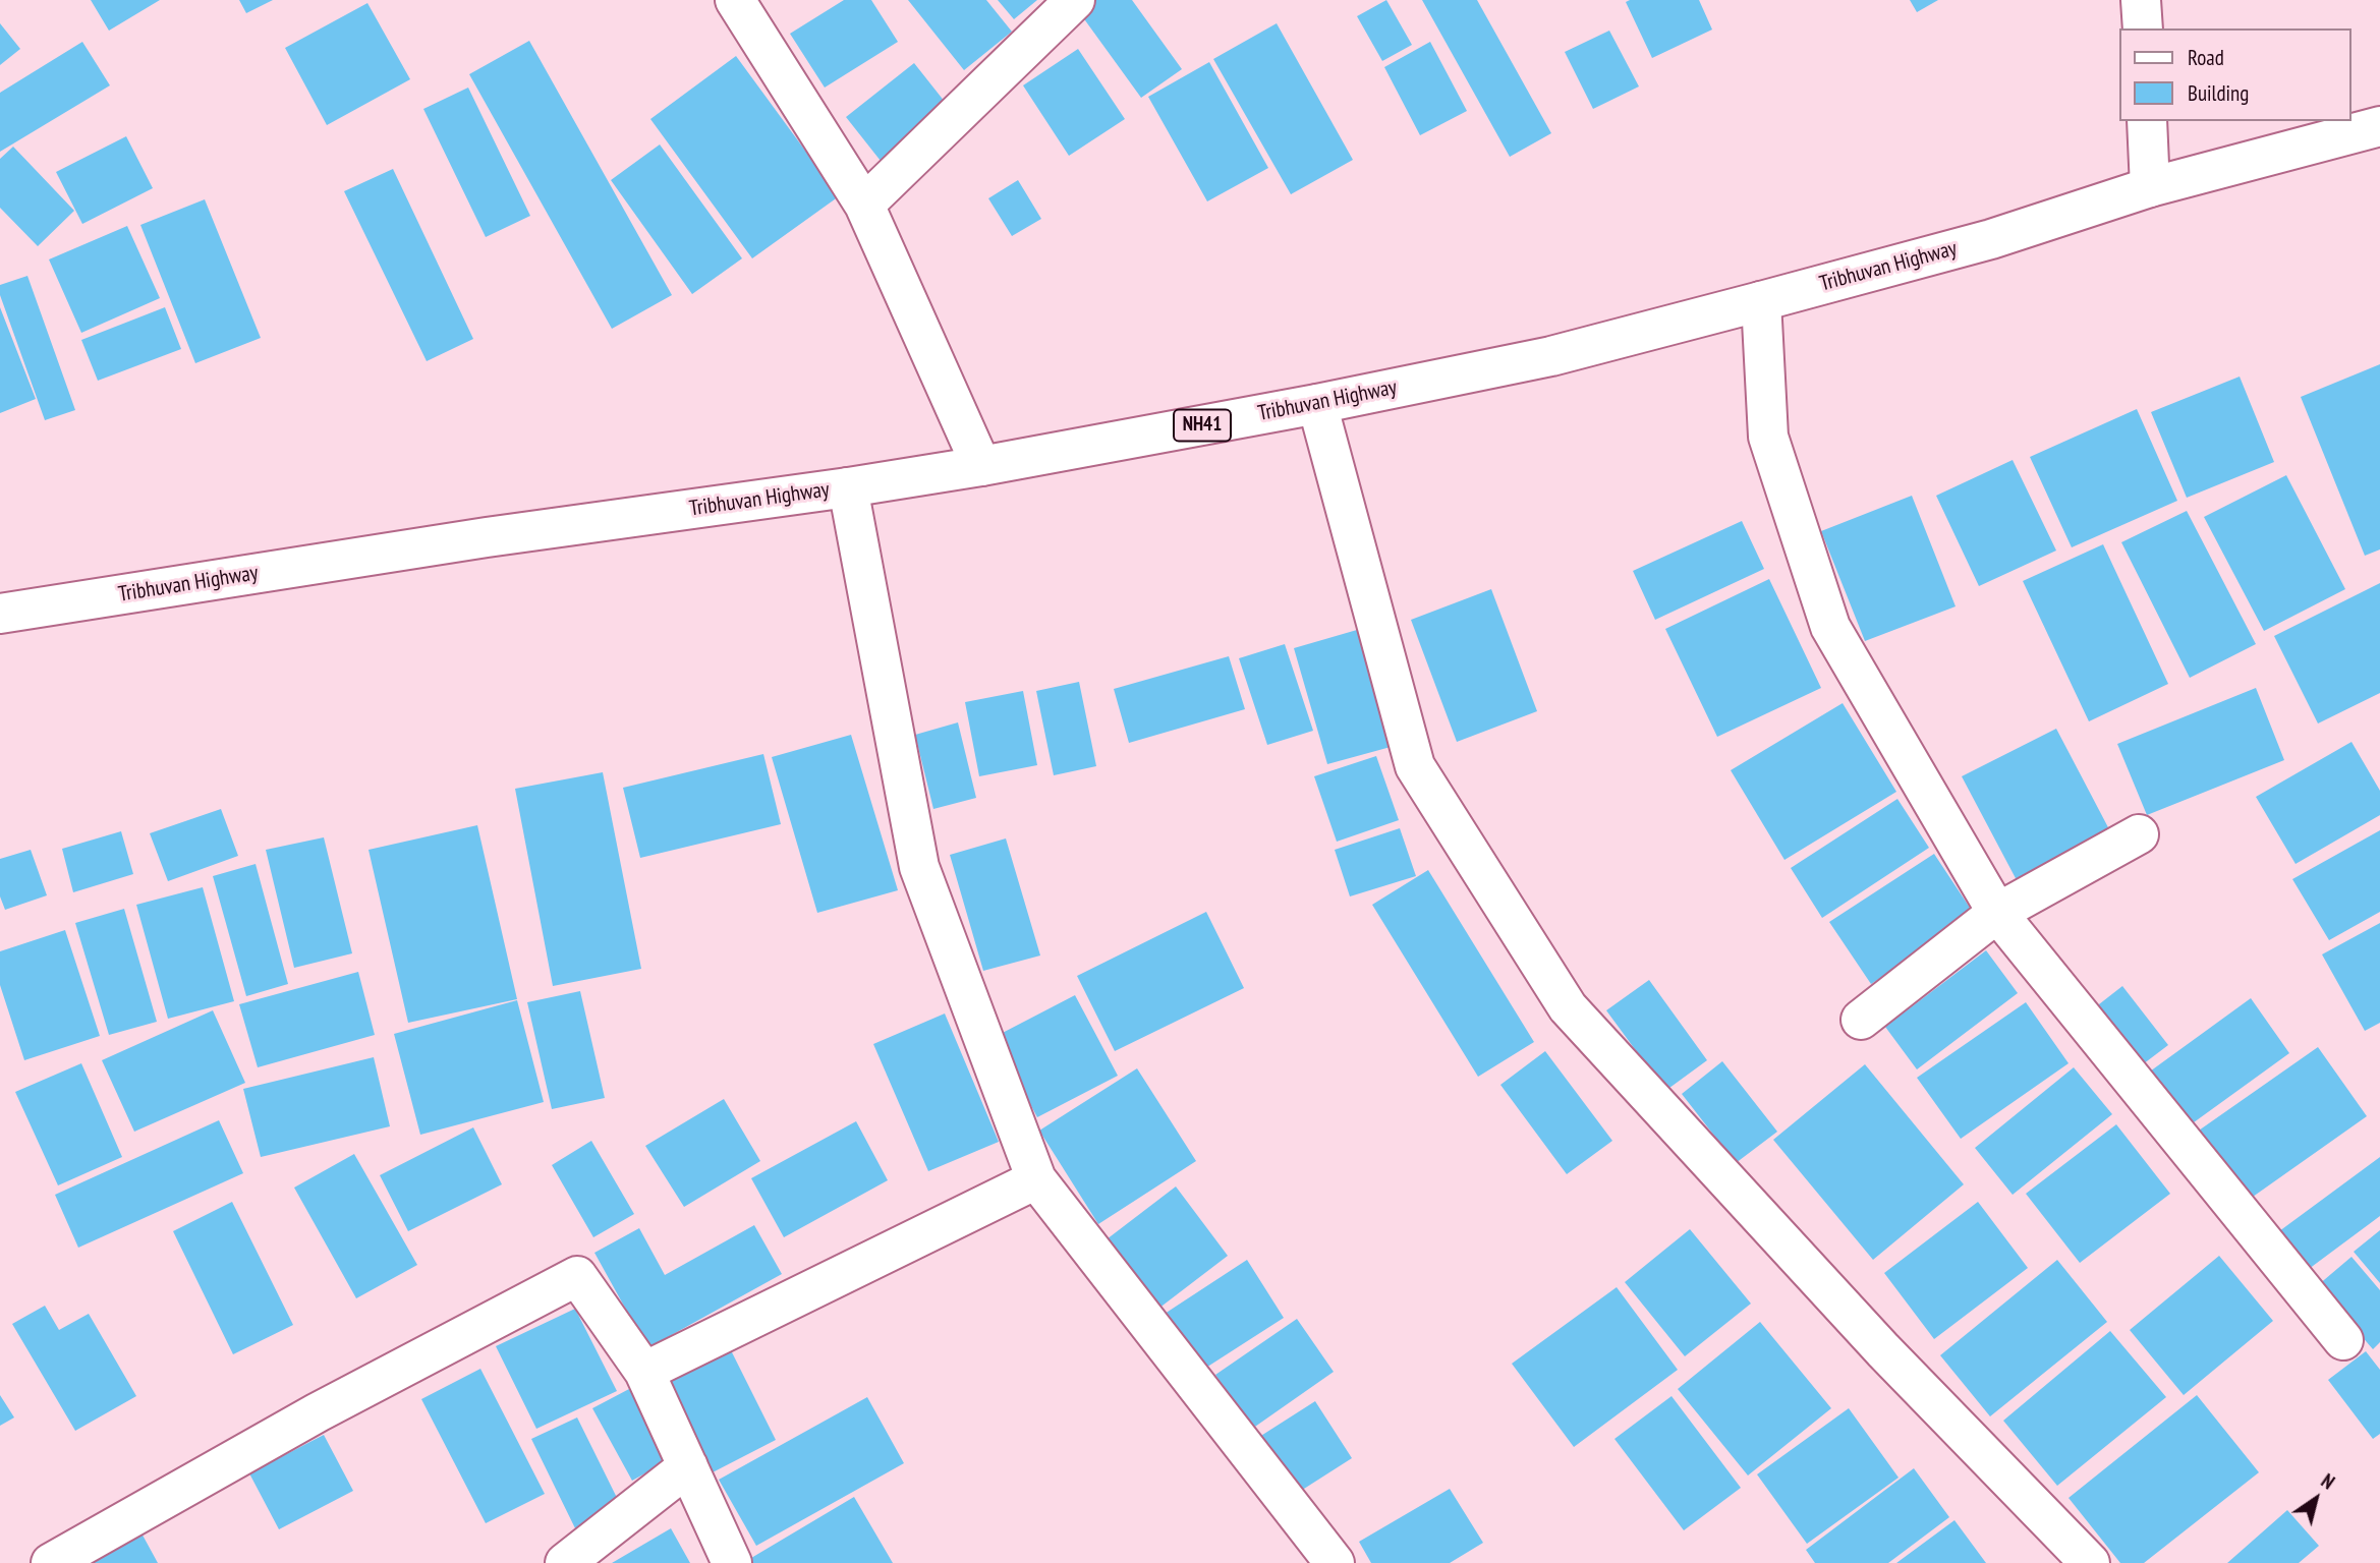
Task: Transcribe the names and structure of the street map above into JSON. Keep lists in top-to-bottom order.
{
  "streets": {
    "main road": ["Tribhuvan Highway", "NH41"]
  },
  "legend": ["Road", "Building"],
  "north": "top right"
}
